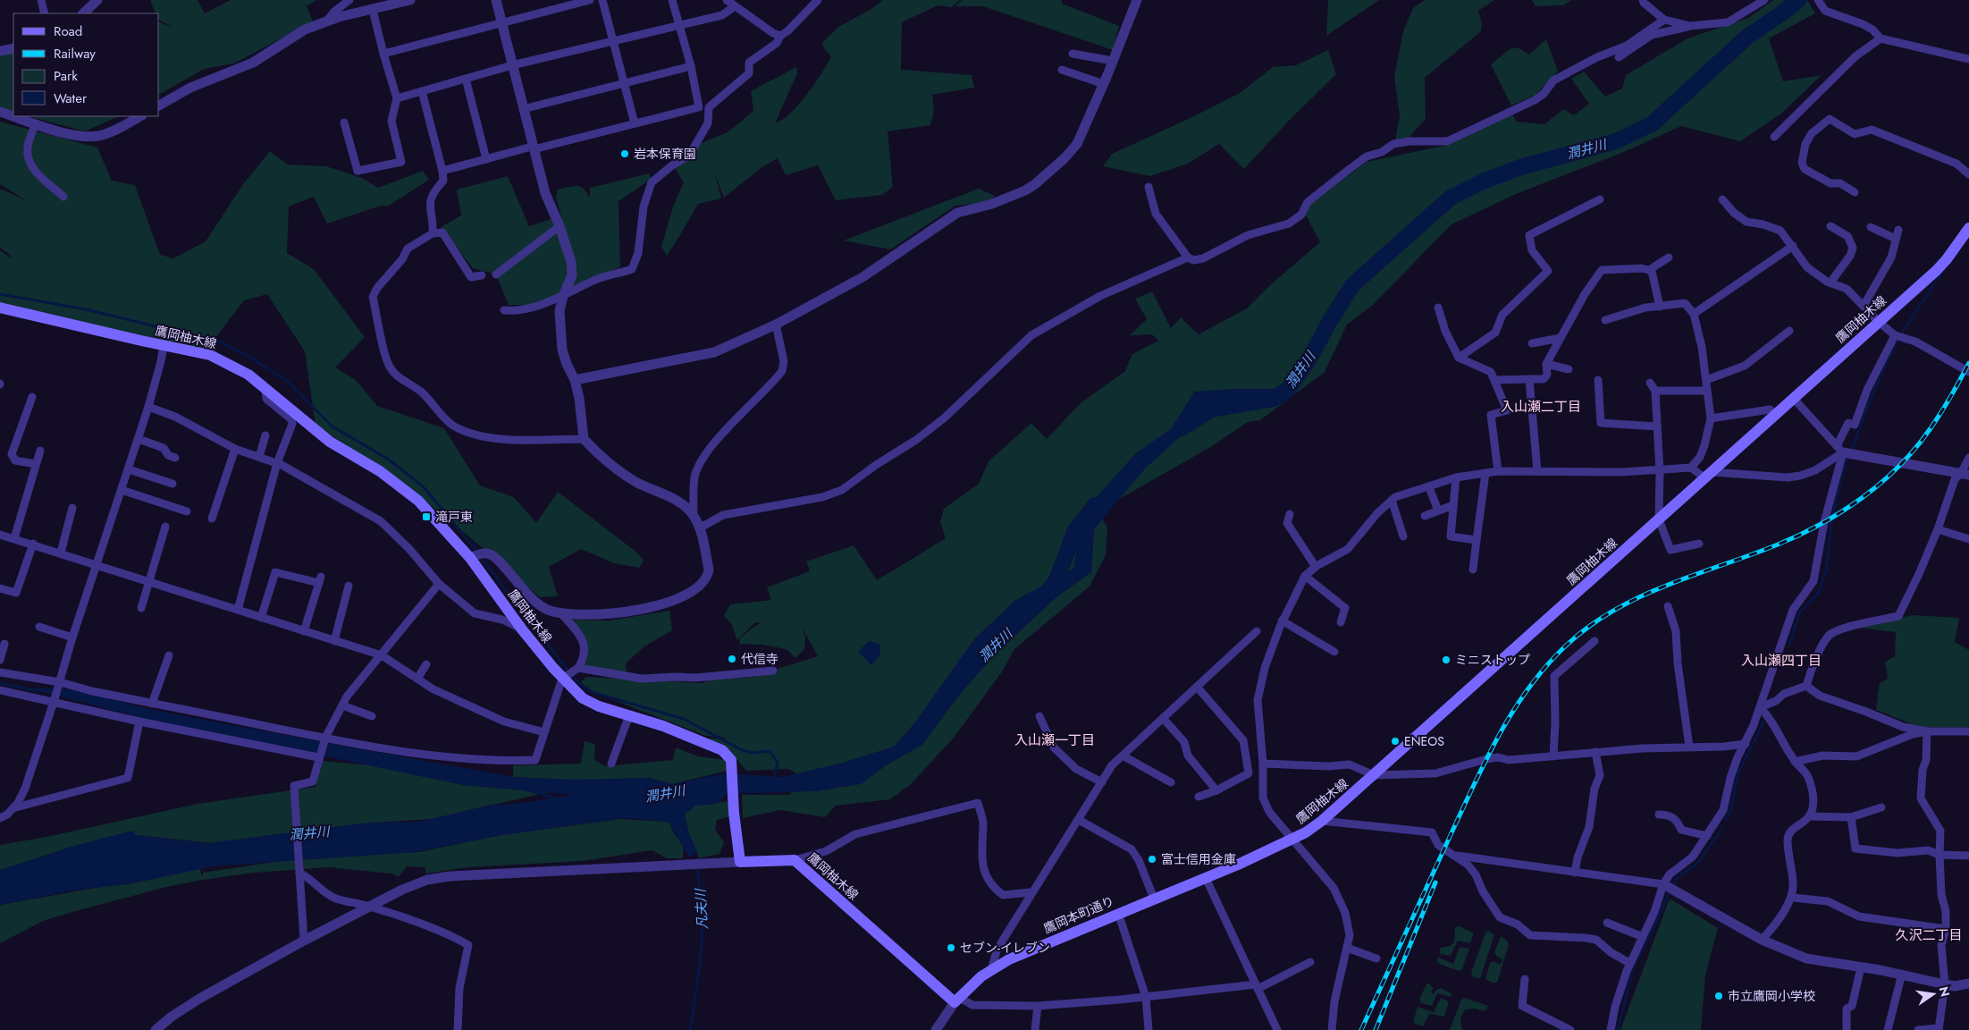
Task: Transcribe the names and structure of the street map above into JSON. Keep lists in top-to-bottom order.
{
  "streets": {
    "main road": ["鷹岡柚木線", "鷹岡本町通り"]
  },
  "crossings": [
    ["鷹岡柚木線", "鷹岡本町通り"]
  ],
  "districts": [
    "入山瀬二丁目",
    "入山瀬四丁目",
    "入山瀬一丁目",
    "久沢二丁目"
  ],
  "water": ["潤井川", "凡夫川"],
  "places": {
    "other": [
      "岩本保育園",
      "代信寺",
      "ミニストップ",
      "ENEOS",
      "富士信用金庫",
      "セブン-イレブン",
      "市立鷹岡小学校"
    ],
    "transit": ["滝戸東"]
  },
  "legend": [
    "Road",
    "Railway",
    "Park",
    "Water"
  ],
  "north": "right"
}
